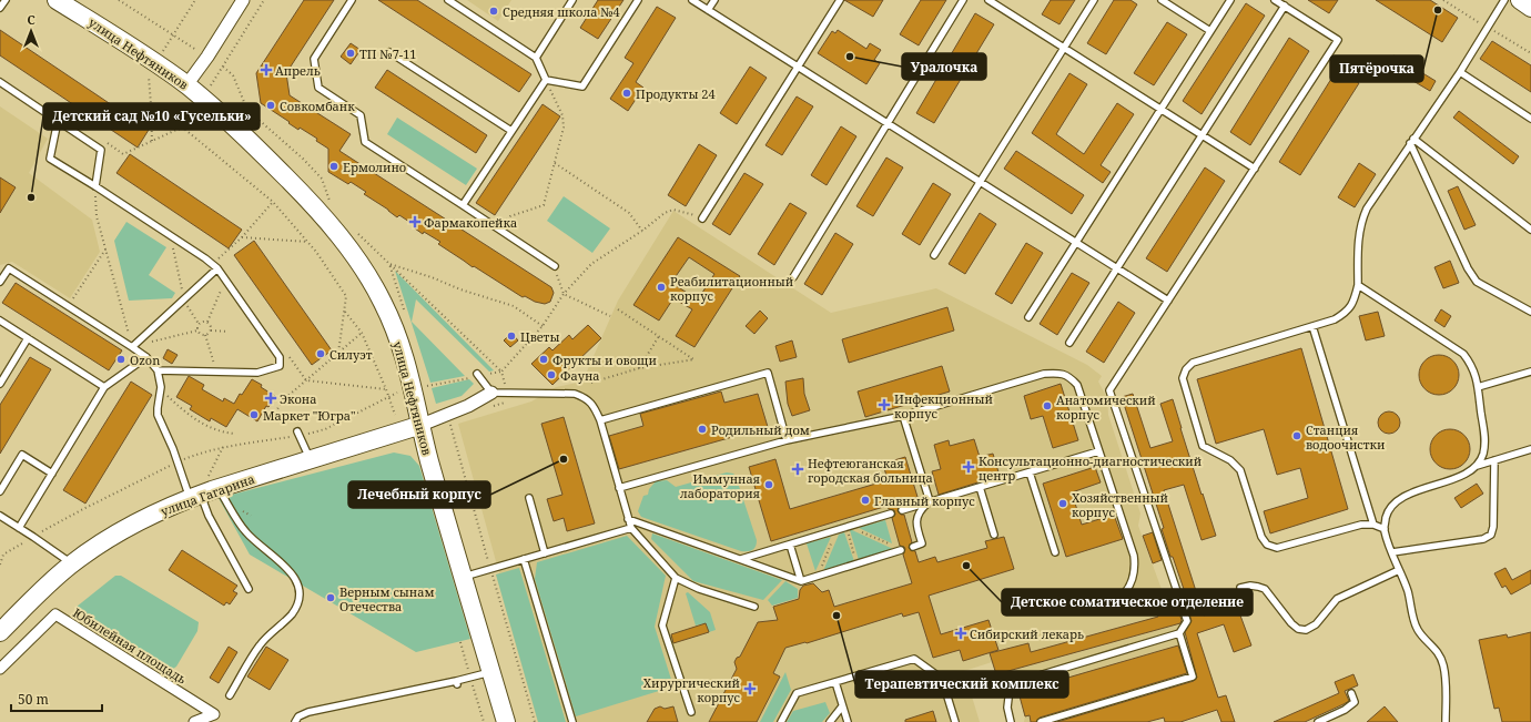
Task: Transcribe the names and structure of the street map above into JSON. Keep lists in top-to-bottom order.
{
  "streets": {
    "main road": ["улица Нефтяников", "улица Гагарина"],
    "street": ["Юбилейная площадь"]
  },
  "crossings": [
    ["улица Нефтяников", "улица Гагарина"]
  ],
  "places": {
    "other": [
      "Пятёрочка",
      "Средняя школа №4",
      "ТП №7-11",
      "Уралочка",
      "Продукты 24",
      "Совкомбанк",
      "Ермолино",
      "Детский сад №10 «Гусельки»",
      "Реабилитационный корпус",
      "Цветы",
      "Силуэт",
      "Ozon",
      "Фрукты и овощи",
      "Фауна",
      "Анатомический корпус",
      "Маркет \"Югра\"",
      "Родильный дом",
      "Станция водоочистки",
      "Лечебный корпус",
      "Иммунная лаборатория",
      "Главный корпус",
      "Хозяйственный корпус",
      "Детское соматическое отделение",
      "Верным сынам Отечества",
      "Терапевтический комплекс"
    ],
    "health": [
      "Апрель",
      "Фармакопейка",
      "Экона",
      "Инфекционный корпус",
      "Консультационно-диагностический центр",
      "Нефтеюганская городская больница",
      "Сибирский лекарь",
      "Хирургический корпус"
    ]
  },
  "scale_bar": "50 m",
  "north": "top"
}
